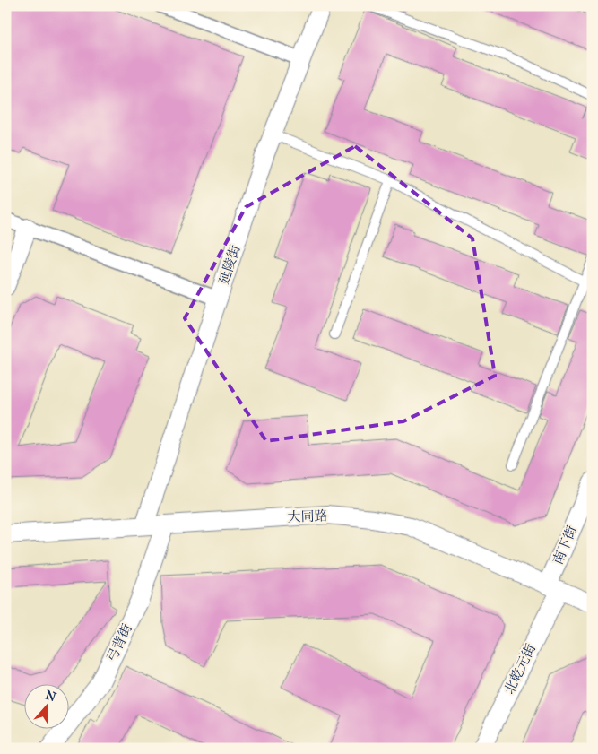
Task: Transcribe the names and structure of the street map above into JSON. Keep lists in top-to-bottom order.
{
  "streets": {
    "street": [
      "延陵街",
      "大同路",
      "南下街",
      "弓背街",
      "北乾元街"
    ]
  },
  "crossings": [
    ["延陵街", "大同路"],
    ["大同路", "南下街"],
    ["大同路", "弓背街"],
    ["大同路", "北乾元街"],
    ["南下街", "北乾元街"]
  ],
  "north": "top"
}
